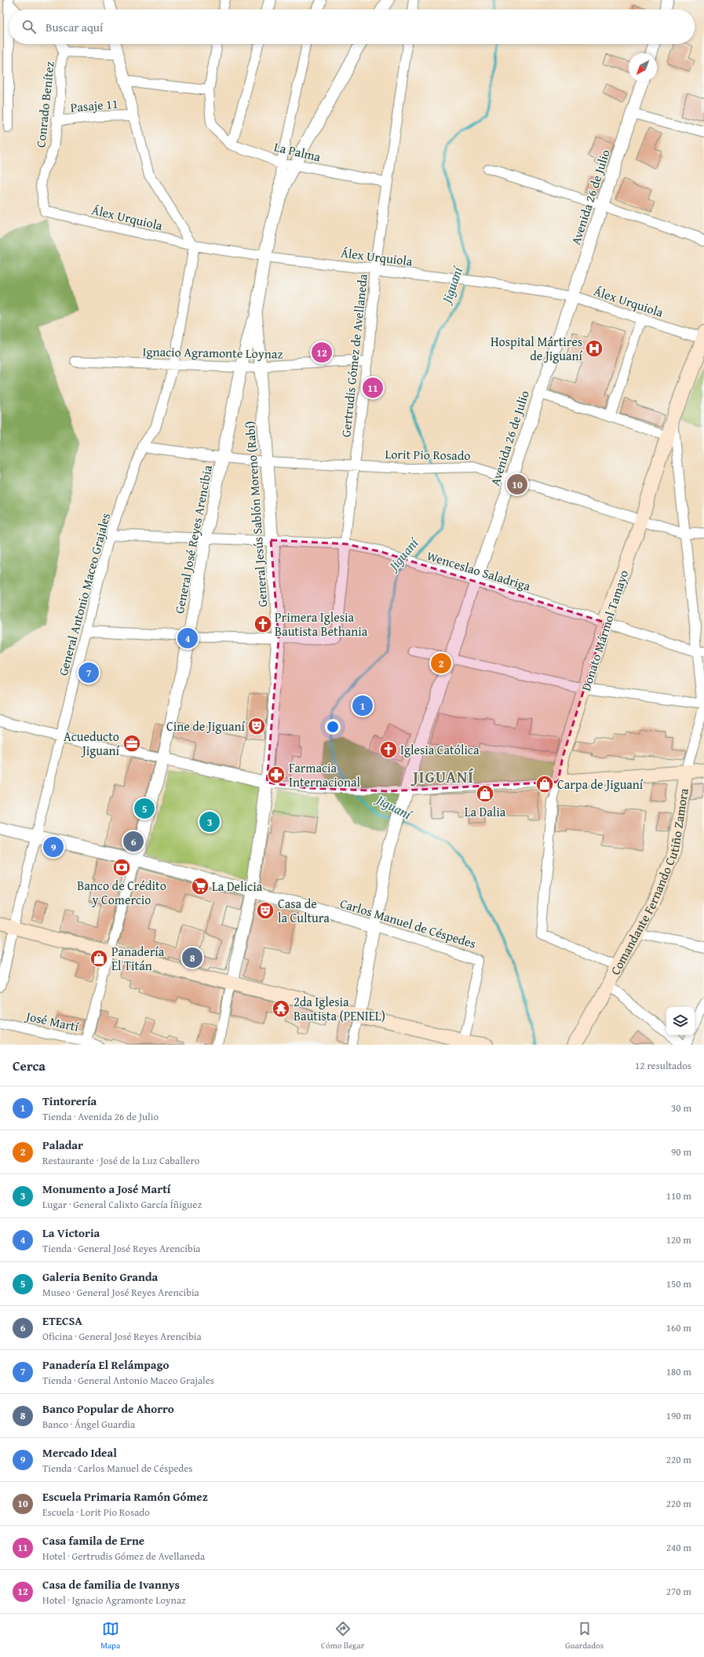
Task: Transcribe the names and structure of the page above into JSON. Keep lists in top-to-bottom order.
{
  "streets": {
    "main road": ["Donato Mármol Tamayo", "Comandante Fernando Cutiño Zamora"],
    "street": [
      "Conrado Benítez",
      "Pasaje 11",
      "La Palma",
      "Avenida 26 de Julio",
      "Álex Urquiola",
      "Ignacio Agramonte Loynaz",
      "Gertrudis Gómez de Avellaneda",
      "Lorit Pio Rosado",
      "General Jesús Sablón Moreno (Rabí)",
      "General José Reyes Arencibia",
      "Wenceslao Saladriga",
      "General Antonio Maceo Grajales",
      "Carlos Manuel de Céspedes",
      "José Martí"
    ]
  },
  "crossings": [
    ["Conrado Benítez", "Pasaje 11"],
    ["Conrado Benítez", "Álex Urquiola"],
    ["La Palma", "Gertrudis Gómez de Avellaneda"],
    ["La Palma", "General Jesús Sablón Moreno (Rabí)"],
    ["Avenida 26 de Julio", "Álex Urquiola"],
    ["Avenida 26 de Julio", "Lorit Pio Rosado"],
    ["Avenida 26 de Julio", "Wenceslao Saladriga"],
    ["Avenida 26 de Julio", "Carlos Manuel de Céspedes"],
    ["Álex Urquiola", "Gertrudis Gómez de Avellaneda"],
    ["Álex Urquiola", "General Jesús Sablón Moreno (Rabí)"],
    ["Álex Urquiola", "General Antonio Maceo Grajales"],
    ["Álex Urquiola", "Donato Mármol Tamayo"],
    ["Ignacio Agramonte Loynaz", "Gertrudis Gómez de Avellaneda"],
    ["Ignacio Agramonte Loynaz", "General Jesús Sablón Moreno (Rabí)"],
    ["Ignacio Agramonte Loynaz", "General José Reyes Arencibia"],
    ["Ignacio Agramonte Loynaz", "General Antonio Maceo Grajales"],
    ["Gertrudis Gómez de Avellaneda", "Lorit Pio Rosado"],
    ["Gertrudis Gómez de Avellaneda", "General Jesús Sablón Moreno (Rabí)"],
    ["Gertrudis Gómez de Avellaneda", "Wenceslao Saladriga"],
    ["Lorit Pio Rosado", "General Jesús Sablón Moreno (Rabí)"],
    ["Lorit Pio Rosado", "General José Reyes Arencibia"],
    ["Lorit Pio Rosado", "General Antonio Maceo Grajales"],
    ["Lorit Pio Rosado", "Donato Mármol Tamayo"],
    ["Lorit Pio Rosado", "Comandante Fernando Cutiño Zamora"],
    ["General Jesús Sablón Moreno (Rabí)", "General José Reyes Arencibia"],
    ["General Jesús Sablón Moreno (Rabí)", "Wenceslao Saladriga"],
    ["General Jesús Sablón Moreno (Rabí)", "Carlos Manuel de Céspedes"],
    ["General José Reyes Arencibia", "Wenceslao Saladriga"],
    ["General José Reyes Arencibia", "Carlos Manuel de Céspedes"],
    ["General José Reyes Arencibia", "José Martí"],
    ["Wenceslao Saladriga", "General Antonio Maceo Grajales"],
    ["Wenceslao Saladriga", "Donato Mármol Tamayo"],
    ["Wenceslao Saladriga", "Comandante Fernando Cutiño Zamora"],
    ["General Antonio Maceo Grajales", "Carlos Manuel de Céspedes"],
    ["Donato Mármol Tamayo", "Comandante Fernando Cutiño Zamora"]
  ],
  "districts": ["JIGUANÍ"],
  "water": ["Jiguaní"],
  "places": {
    "hospital": ["Hospital Mártires de Jiguaní"],
    "church": ["Primera Iglesia Bautista Bethania", "Iglesia Católica"],
    "theatre": ["Cine de Jiguaní", "Casa de la Cultura"],
    "office": ["Acueducto Jiguaní"],
    "pharmacy": ["Farmacia Internacional"],
    "shop": ["Carpa de Jiguaní", "La Dalia", "Panadería El Titán"],
    "bank": ["Banco de Crédito y Comercio"],
    "supermarket": ["La Delicia"],
    "temple": ["2da Iglesia Bautista (PENIEL)"]
  },
  "north": "bottom left",
  "page": {
    "search": "Buscar aquí",
    "pins": [
      "12",
      "11",
      "10",
      "4",
      "2",
      "7",
      "1",
      "5",
      "3",
      "6",
      "9",
      "8"
    ],
    "heading": ["Cerca", "12 resultados"],
    "list": [
      {
        "mark": "1",
        "name": "Tintorería",
        "note": "Tienda · Avenida 26 de Julio",
        "value": "30 m"
      },
      {
        "mark": "2",
        "name": "Paladar",
        "note": "Restaurante · José de la Luz Caballero",
        "value": "90 m"
      },
      {
        "mark": "3",
        "name": "Monumento a José Martí",
        "note": "Lugar · General Calixto García Íñiguez",
        "value": "110 m"
      },
      {
        "mark": "4",
        "name": "La Victoria",
        "note": "Tienda · General José Reyes Arencibia",
        "value": "120 m"
      },
      {
        "mark": "5",
        "name": "Galeria Benito Granda",
        "note": "Museo · General José Reyes Arencibia",
        "value": "150 m"
      },
      {
        "mark": "6",
        "name": "ETECSA",
        "note": "Oficina · General José Reyes Arencibia",
        "value": "160 m"
      },
      {
        "mark": "7",
        "name": "Panadería El Relámpago",
        "note": "Tienda · General Antonio Maceo Grajales",
        "value": "180 m"
      },
      {
        "mark": "8",
        "name": "Banco Popular de Ahorro",
        "note": "Banco · Ángel Guardia",
        "value": "190 m"
      },
      {
        "mark": "9",
        "name": "Mercado Ideal",
        "note": "Tienda · Carlos Manuel de Céspedes",
        "value": "220 m"
      },
      {
        "mark": "10",
        "name": "Escuela Primaria Ramón Gómez",
        "note": "Escuela · Lorit Pio Rosado",
        "value": "220 m"
      },
      {
        "mark": "11",
        "name": "Casa famila de Erne",
        "note": "Hotel · Gertrudis Gómez de Avellaneda",
        "value": "240 m"
      },
      {
        "mark": "12",
        "name": "Casa de familia de Ivannys",
        "note": "Hotel · Ignacio Agramonte Loynaz",
        "value": "270 m"
      }
    ],
    "nav": ["Mapa", "Cómo llegar", "Guardados"]
  }
}
